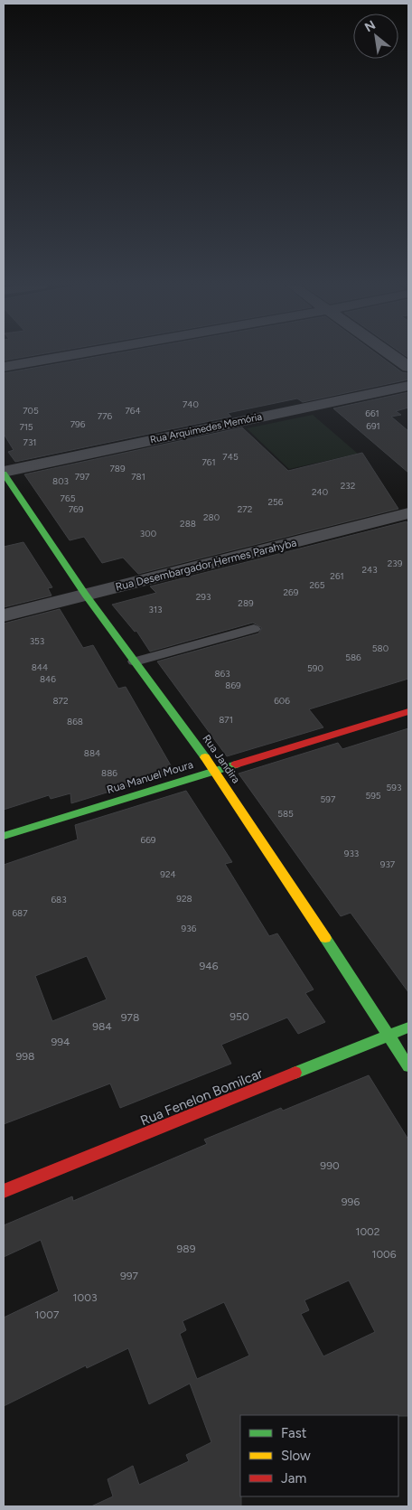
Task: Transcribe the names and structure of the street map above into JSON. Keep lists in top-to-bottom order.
{
  "streets": {
    "street": [
      "Rua Arquimedes Memória",
      "Rua Desembargador Hermes Parahyba",
      "Rua Jandira",
      "Rua Manuel Moura",
      "Rua Fenelon Bomilcar"
    ]
  },
  "crossings": [
    ["Rua Arquimedes Memória", "Rua Jandira"],
    ["Rua Desembargador Hermes Parahyba", "Rua Jandira"],
    ["Rua Jandira", "Rua Manuel Moura"],
    ["Rua Jandira", "Rua Fenelon Bomilcar"]
  ],
  "house_numbers": [
    "740",
    "705",
    "764",
    "661",
    "776",
    "796",
    "691",
    "715",
    "731",
    "745",
    "761",
    "789",
    "797",
    "781",
    "803",
    "232",
    "240",
    "765",
    "256",
    "769",
    "272",
    "280",
    "288",
    "300",
    "239",
    "243",
    "261",
    "265",
    "269",
    "293",
    "289",
    "313",
    "353",
    "580",
    "586",
    "844",
    "590",
    "863",
    "846",
    "869",
    "872",
    "606",
    "871",
    "868",
    "884",
    "886",
    "593",
    "595",
    "597",
    "585",
    "669",
    "933",
    "937",
    "924",
    "928",
    "683",
    "687",
    "936",
    "946",
    "950",
    "978",
    "984",
    "994",
    "998",
    "990",
    "996",
    "1002",
    "989",
    "1006",
    "997",
    "1003",
    "1007"
  ],
  "legend": ["Fast", "Slow", "Jam"],
  "north": "top left"
}
